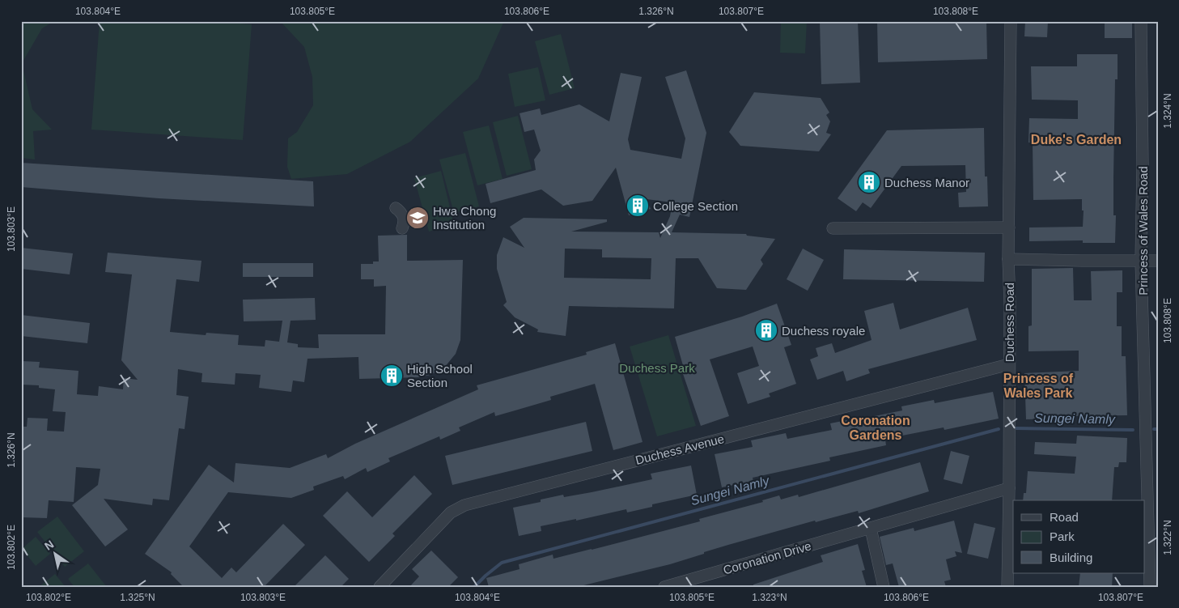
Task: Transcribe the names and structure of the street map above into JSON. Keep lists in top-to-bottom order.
{
  "streets": {
    "street": [
      "Princess of Wales Road",
      "Duchess Road",
      "Duchess Avenue",
      "Coronation Drive"
    ]
  },
  "crossings": [
    ["Duchess Road", "Duchess Avenue"],
    ["Duchess Road", "Coronation Drive"]
  ],
  "districts": ["Duke's Garden", "Princess of Wales Park", "Coronation Gardens"],
  "water": ["Sungei Namly"],
  "parks": ["Duchess Park"],
  "places": {
    "building": [
      "Duchess Manor",
      "College Section",
      "Duchess royale",
      "High School Section"
    ],
    "school or university": ["Hwa Chong Institution"]
  },
  "legend": ["Road", "Park", "Building"],
  "north": "top left",
  "coordinates": [
    "103.804°E",
    "103.805°E",
    "103.806°E",
    "1.326°N",
    "103.807°E",
    "103.808°E",
    "1.324°N",
    "103.803°E",
    "1.322°N",
    "103.802°E",
    "1.325°N",
    "1.323°N"
  ]
}
